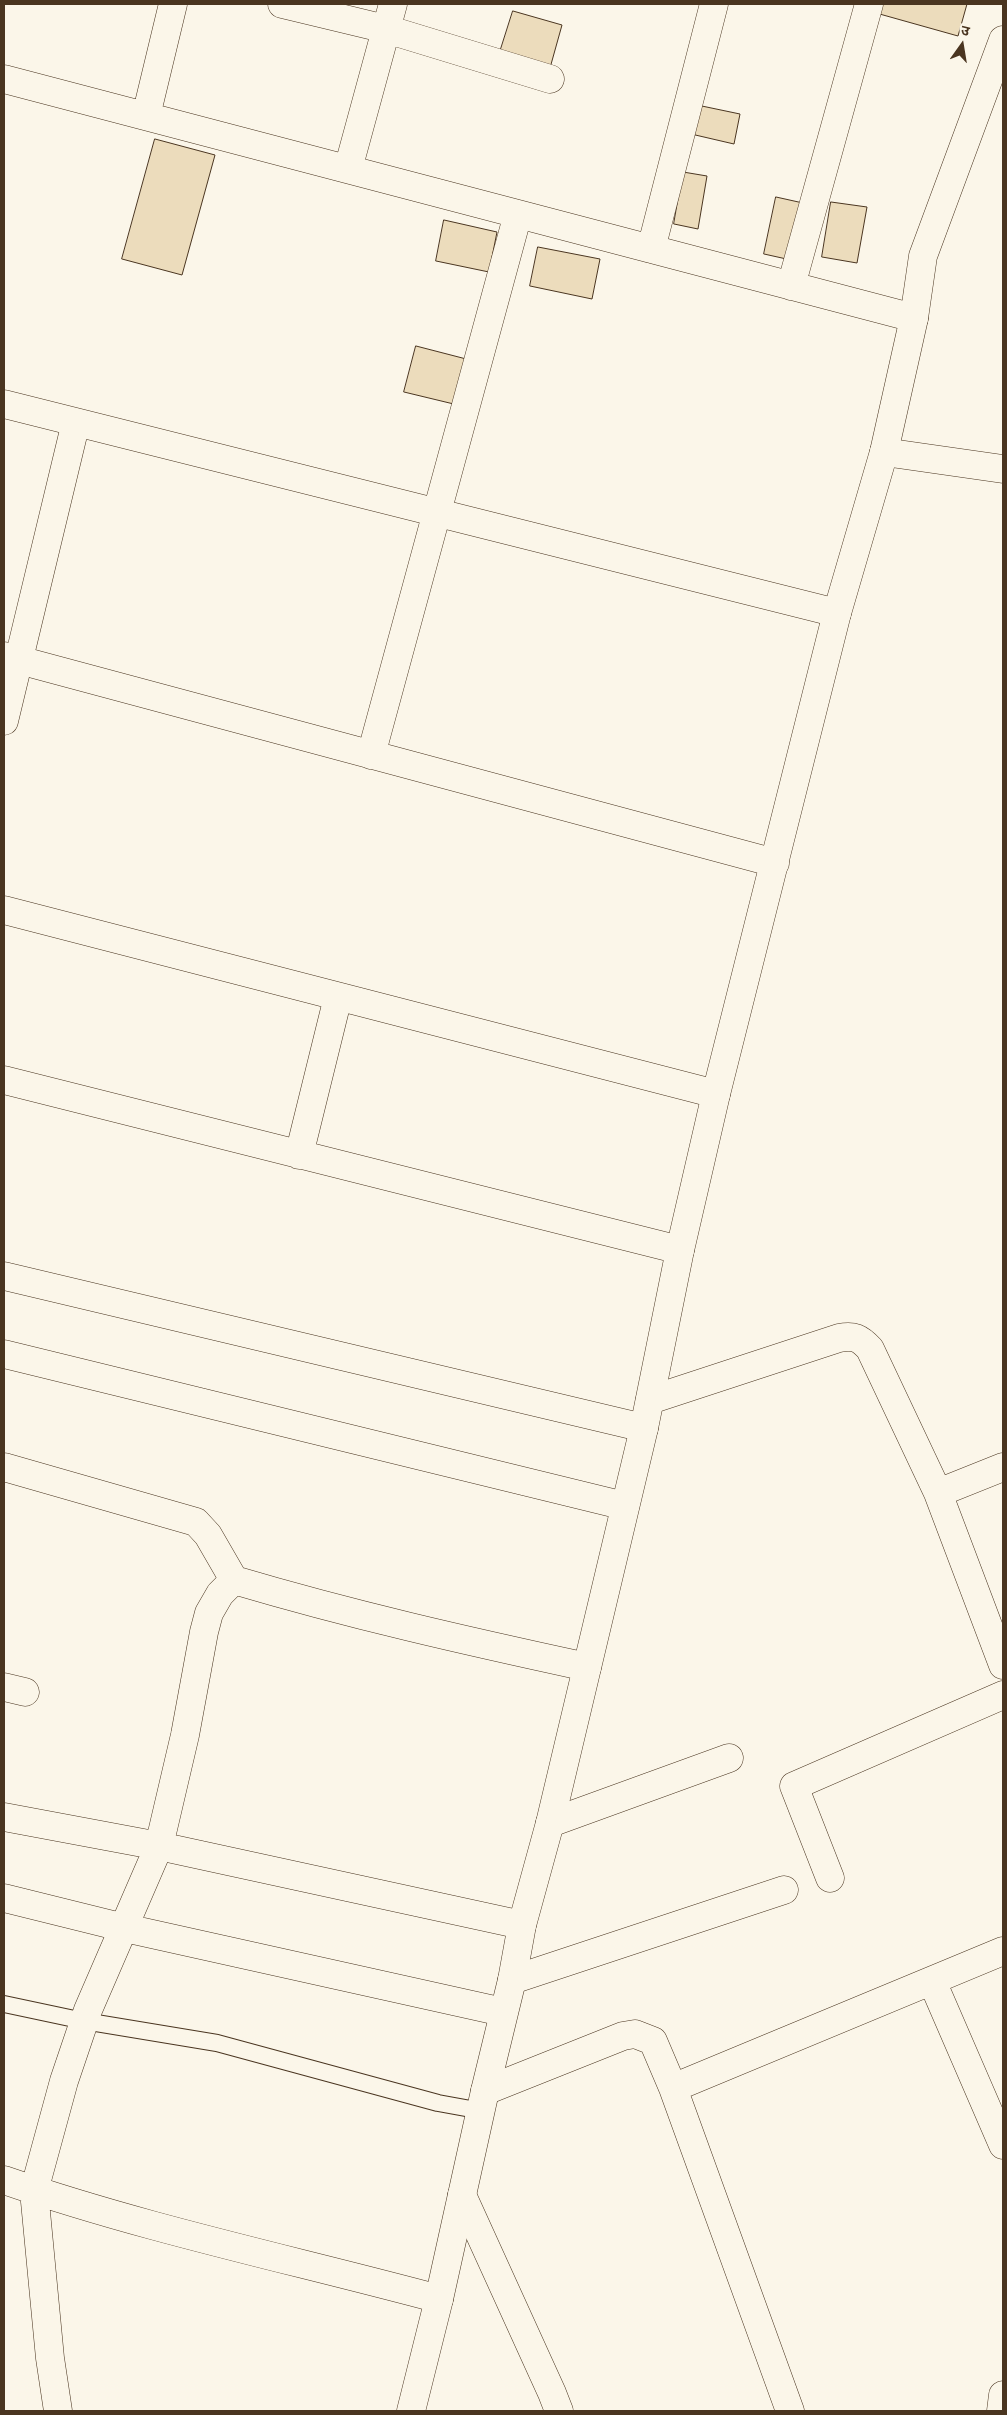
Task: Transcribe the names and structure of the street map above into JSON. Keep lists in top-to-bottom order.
{
  "north": "top"
}
